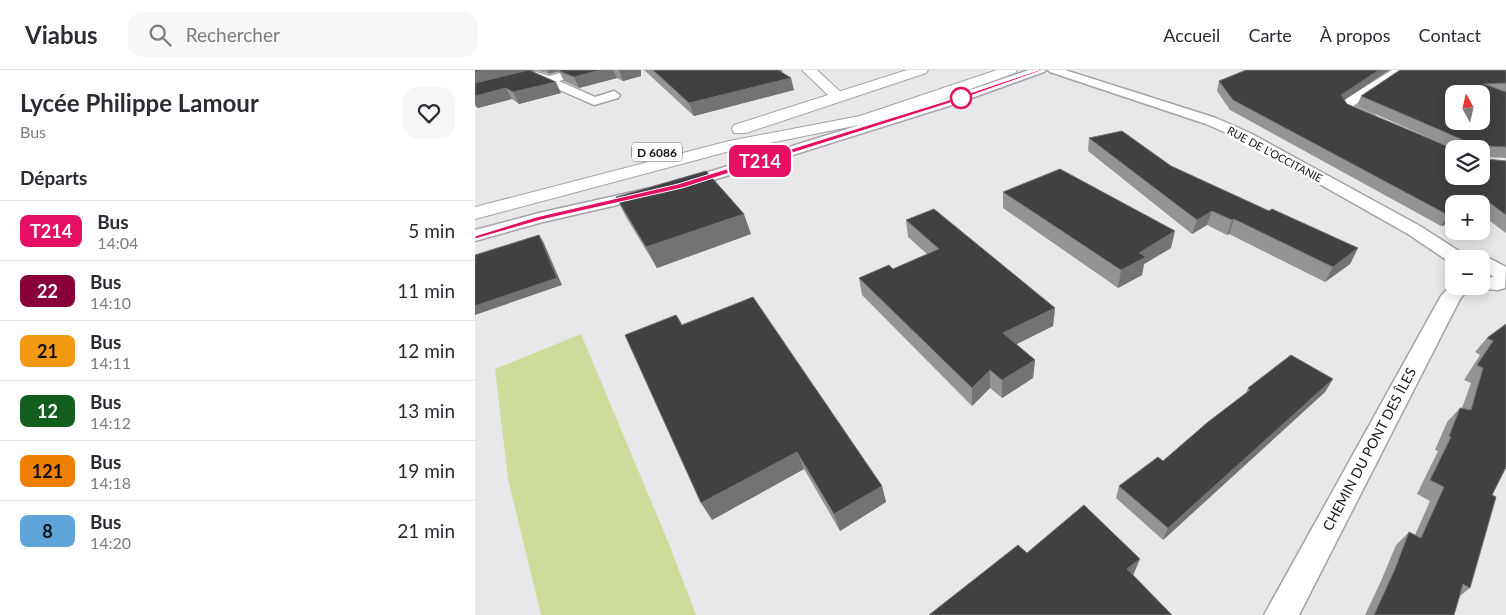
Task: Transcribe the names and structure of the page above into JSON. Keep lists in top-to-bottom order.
{
  "streets": {
    "main road": ["D 6086"],
    "street": ["RUE DE L'OCCITANIE", "CHEMIN DU PONT DES ÎLES"]
  },
  "lines": ["bus line T214"],
  "north": "top",
  "page": {
    "header": "Viabus",
    "search": "Rechercher",
    "nav": [
      "Accueil",
      "Carte",
      "À propos",
      "Contact"
    ],
    "heading": [
      ["Lycée Philippe Lamour", "Bus"],
      "Départs"
    ],
    "on_map": "T214",
    "map_buttons": ["+", "−"],
    "list": [
      {
        "mark": "T214",
        "name": "Bus",
        "note": "14:04",
        "value": "5 min"
      },
      {
        "mark": "22",
        "name": "Bus",
        "note": "14:10",
        "value": "11 min"
      },
      {
        "mark": "21",
        "name": "Bus",
        "note": "14:11",
        "value": "12 min"
      },
      {
        "mark": "12",
        "name": "Bus",
        "note": "14:12",
        "value": "13 min"
      },
      {
        "mark": "121",
        "name": "Bus",
        "note": "14:18",
        "value": "19 min"
      },
      {
        "mark": "8",
        "name": "Bus",
        "note": "14:20",
        "value": "21 min"
      }
    ]
  }
}
